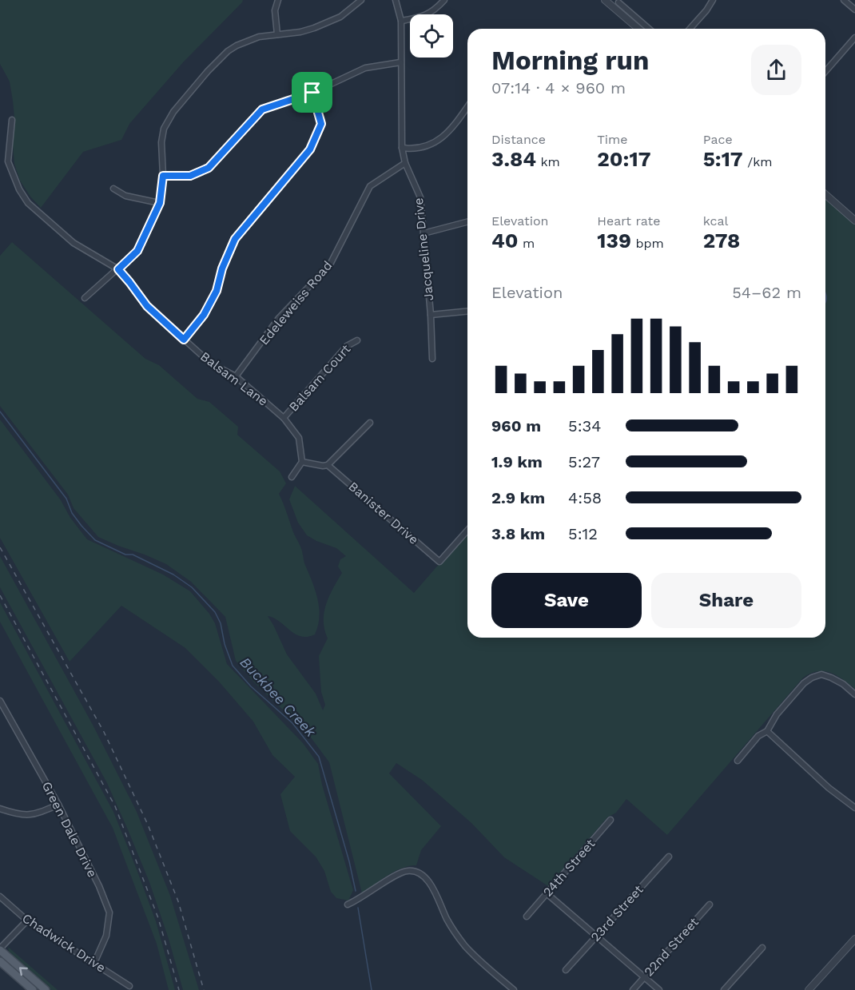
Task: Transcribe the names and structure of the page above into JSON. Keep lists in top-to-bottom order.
{
  "streets": {
    "street": [
      "Jacqueline Drive",
      "Edeleweiss Road",
      "Balsam Court",
      "Balsam Lane",
      "Banister Drive",
      "Green Dale Drive",
      "24th Street",
      "23rd Street",
      "Chadwick Drive",
      "22nd Street"
    ]
  },
  "crossings": [
    ["Jacqueline Drive", "Edeleweiss Road"],
    ["Edeleweiss Road", "Balsam Lane"],
    ["Balsam Court", "Balsam Lane"],
    ["Green Dale Drive", "Chadwick Drive"]
  ],
  "water": ["Buckbee Creek"],
  "page": {
    "heading": ["Morning run", "07:14 · 4 × 960 m"],
    "stats": [
      ["Distance", "3.84 km"],
      ["Time", "20:17"],
      ["Pace", "5:17 /km"],
      ["Elevation", "40 m"],
      ["Heart rate", "139 bpm"],
      ["kcal", "278"]
    ],
    "chart": ["Elevation", "54–62 m"],
    "list": [
      {
        "name": "960 m",
        "note": "5:34"
      },
      {
        "name": "1.9 km",
        "note": "5:27"
      },
      {
        "name": "2.9 km",
        "note": "4:58"
      },
      {
        "name": "3.8 km",
        "note": "5:12"
      }
    ],
    "buttons": ["Save", "Share"]
  }
}
